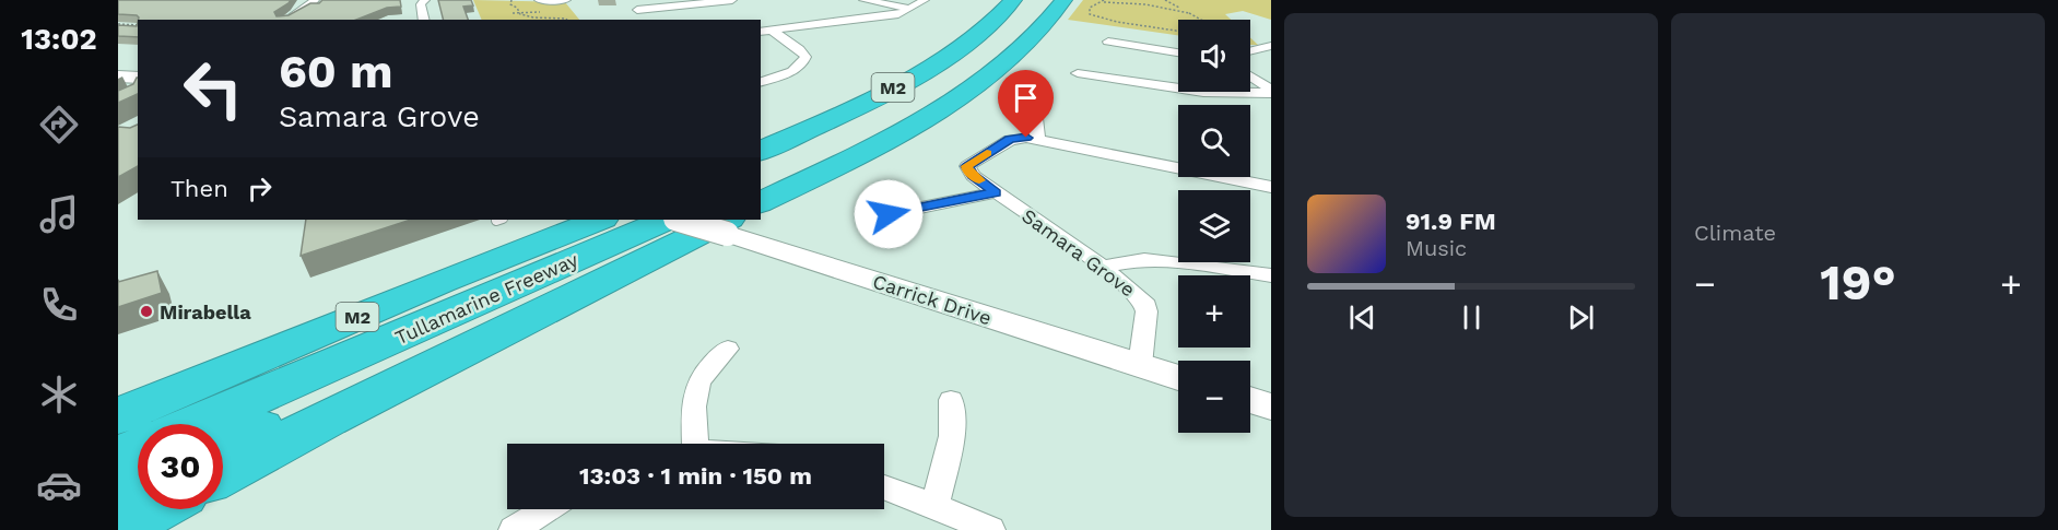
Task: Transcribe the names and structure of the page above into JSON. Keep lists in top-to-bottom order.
{
  "streets": {
    "highway": ["M2", "Tullamarine Freeway"],
    "street": ["Samara Grove", "Carrick Drive"]
  },
  "crossings": [
    ["Samara Grove", "Carrick Drive"]
  ],
  "places": ["Mirabella"],
  "page": {
    "tabs": "13:02",
    "tile": "Climate",
    "map_buttons": ["+", "−"],
    "turn": ["60 m", "Samara Grove"],
    "then": "Then",
    "song": ["91.9 FM", "Music"],
    "heat": ["−", "19°", "+"],
    "limit": "30",
    "trip": "13:03 · 1 min · 150 m"
  }
}
